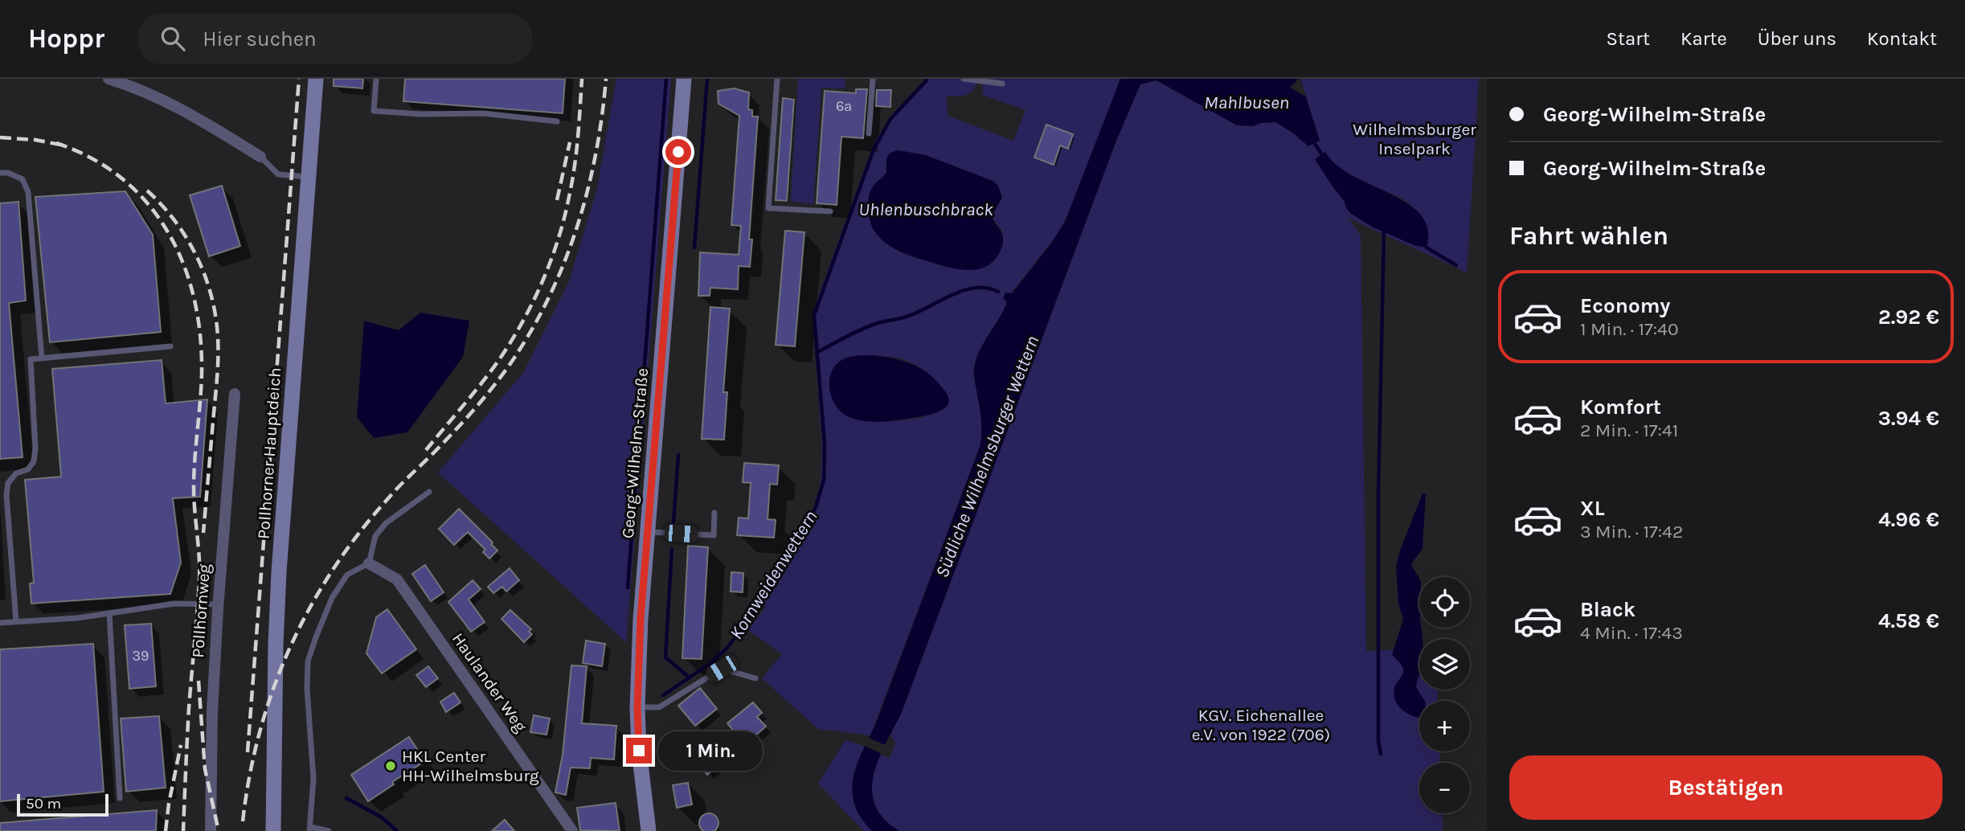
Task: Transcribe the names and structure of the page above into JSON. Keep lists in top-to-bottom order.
{
  "streets": {
    "main road": ["Pollhorner Hauptdeich", "Georg-Wilhelm-Straße"],
    "street": ["Pollhornweg", "Haulander Weg"]
  },
  "water": [
    "Mahlbusen",
    "Uhlenbuschbrack",
    "Südliche Wilhelmsburger Wettern",
    "Kornweidenwettern"
  ],
  "parks": ["Wilhelmsburger Inselpark", "KGV. Eichenallee e.V. von 1922 (706)"],
  "places": ["HKL Center HH-Wilhelmsburg"],
  "house_numbers": ["6a", "39"],
  "scale_bar": "50 m",
  "page": {
    "header": "Hoppr",
    "search": "Hier suchen",
    "nav": [
      "Start",
      "Karte",
      "Über uns",
      "Kontakt"
    ],
    "banner": ["Georg-Wilhelm-Straße", "Georg-Wilhelm-Straße"],
    "heading": "Fahrt wählen",
    "list": [
      {
        "name": "Economy",
        "note": "1 Min. · 17:40",
        "value": "2.92 €"
      },
      {
        "name": "Komfort",
        "note": "2 Min. · 17:41",
        "value": "3.94 €"
      },
      {
        "name": "XL",
        "note": "3 Min. · 17:42",
        "value": "4.96 €"
      },
      {
        "name": "Black",
        "note": "4 Min. · 17:43",
        "value": "4.58 €"
      }
    ],
    "map_buttons": ["+", "−"],
    "bubble": "1 Min.",
    "buttons": "Bestätigen",
    "scale": "50 m"
  }
}
